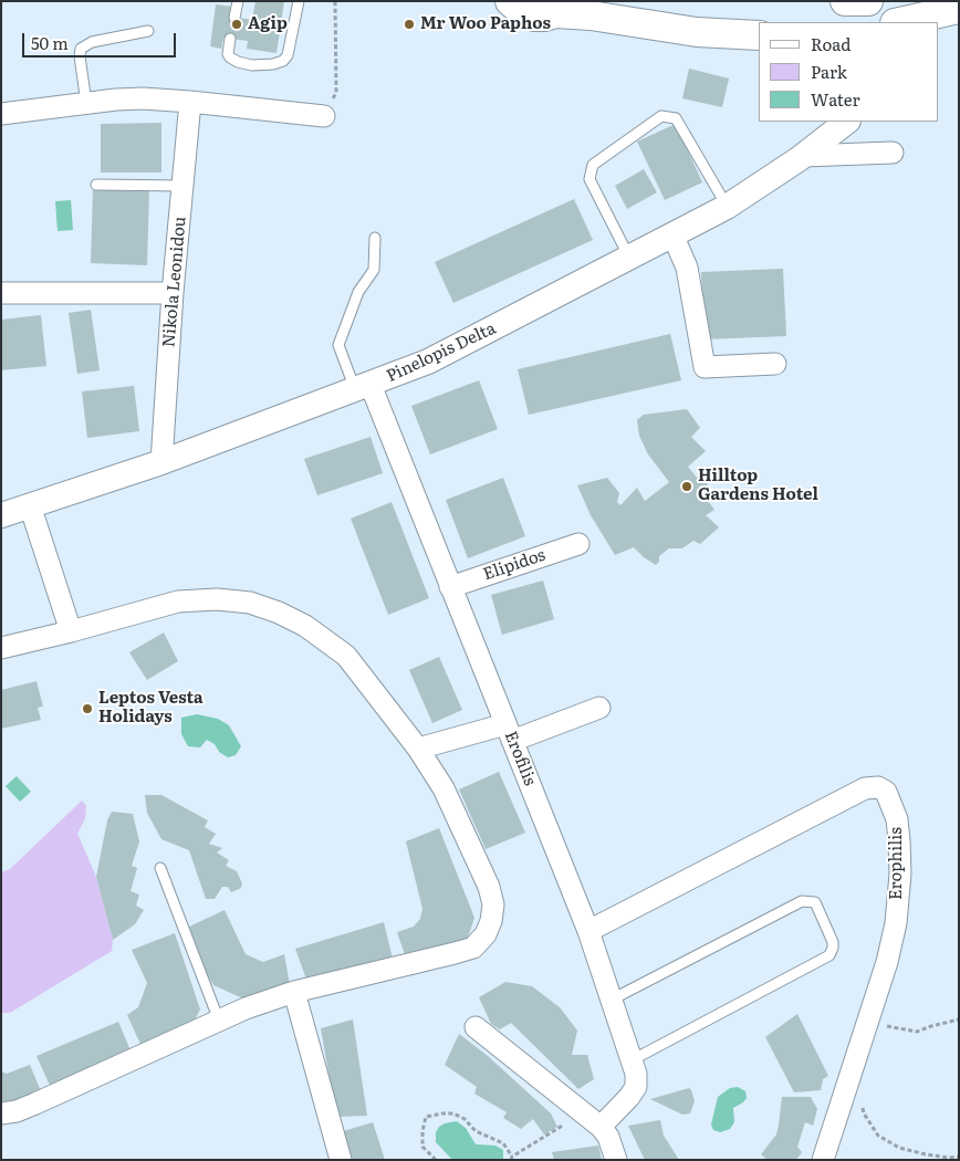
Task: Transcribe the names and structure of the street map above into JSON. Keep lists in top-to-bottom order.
{
  "streets": {
    "street": [
      "Nikola Leonidou",
      "Pinelopis Delta",
      "Elipidos",
      "Erofilis",
      "Erophilis"
    ]
  },
  "crossings": [
    ["Nikola Leonidou", "Pinelopis Delta"],
    ["Pinelopis Delta", "Erofilis"],
    ["Elipidos", "Erofilis"],
    ["Erofilis", "Erophilis"]
  ],
  "places": [
    "Agip",
    "Mr Woo Paphos",
    "Hilltop Gardens Hotel",
    "Leptos Vesta Holidays"
  ],
  "legend": ["Road", "Park", "Water"],
  "scale_bar": "50 m"
}
